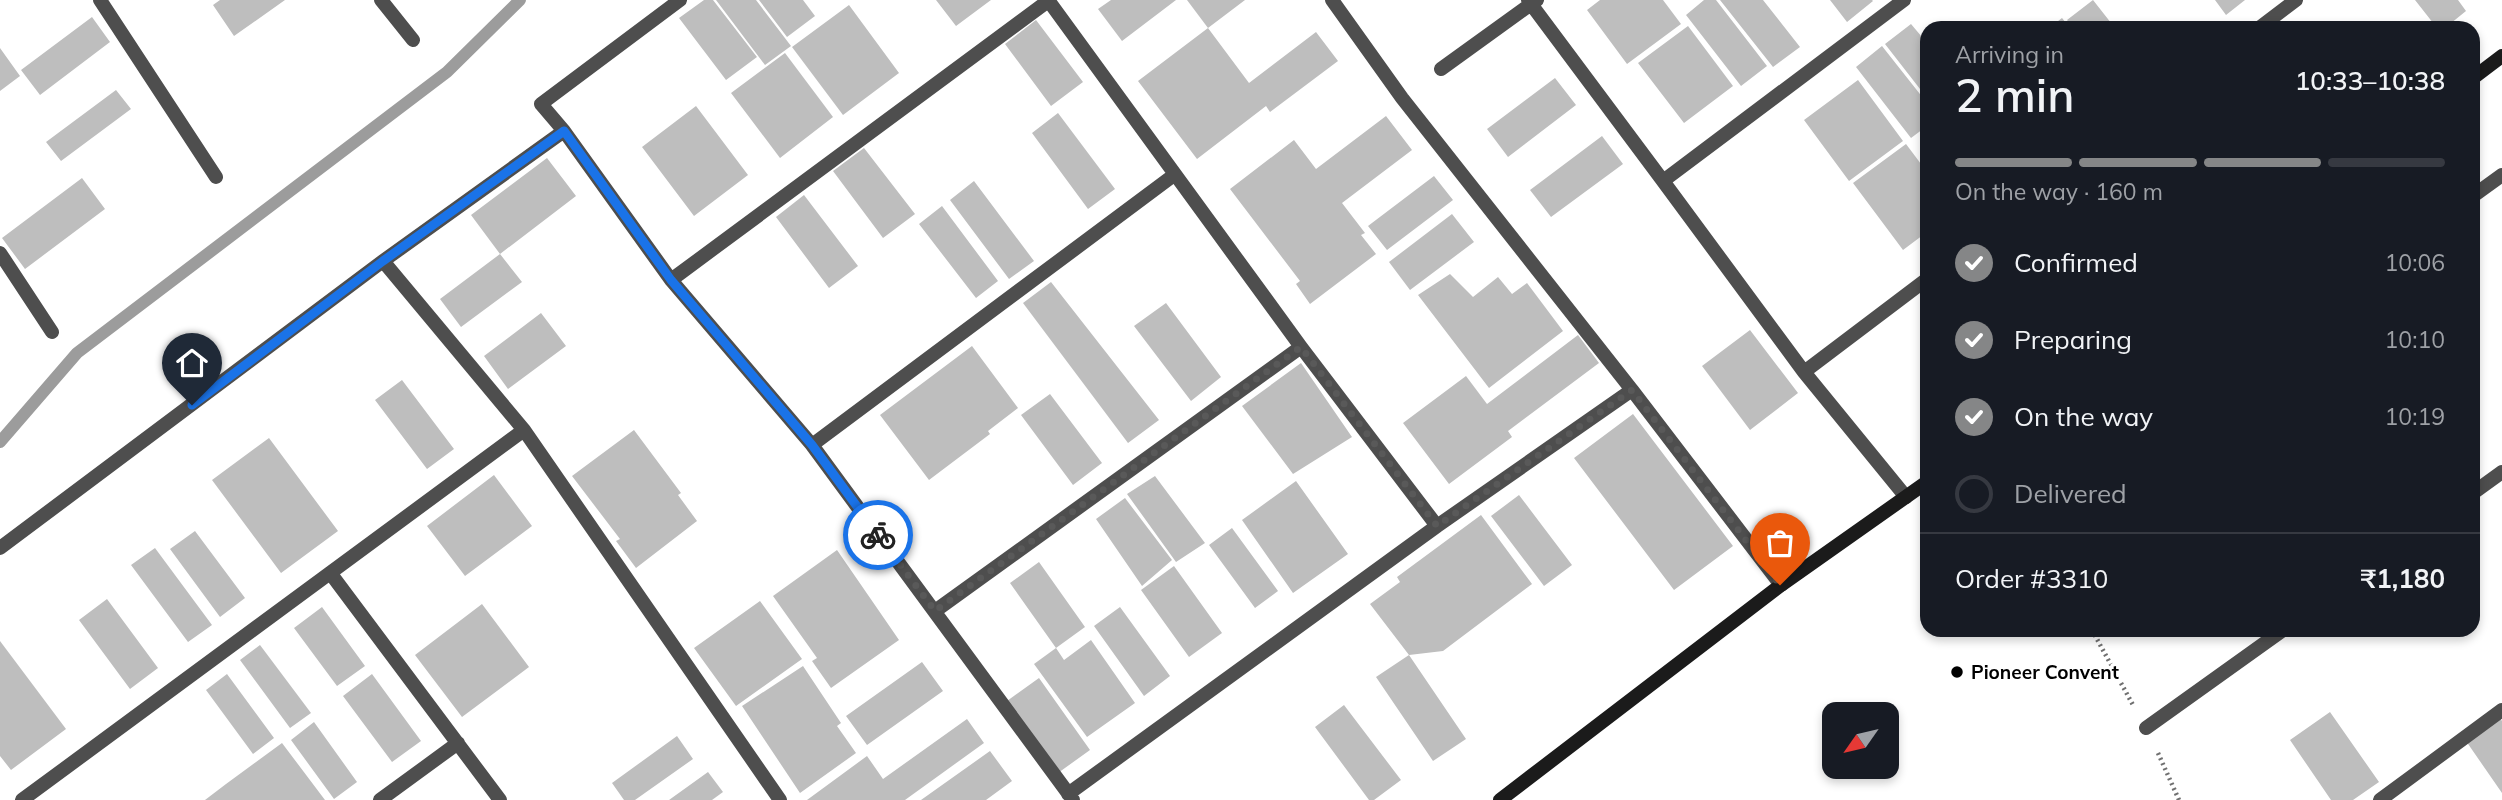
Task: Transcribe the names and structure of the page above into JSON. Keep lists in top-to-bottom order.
{
  "places": ["Pioneer Convent"],
  "north": "bottom left",
  "page": {
    "heading": ["2 min", "Arriving in", "10:33–10:38"],
    "panel": ["Order #3310", "₹1,180"],
    "bar": "On the way · 160 m",
    "list": [
      ["Confirmed", "10:06"],
      ["Preparing", "10:10"],
      ["On the way", "10:19"],
      "Delivered"
    ]
  }
}
